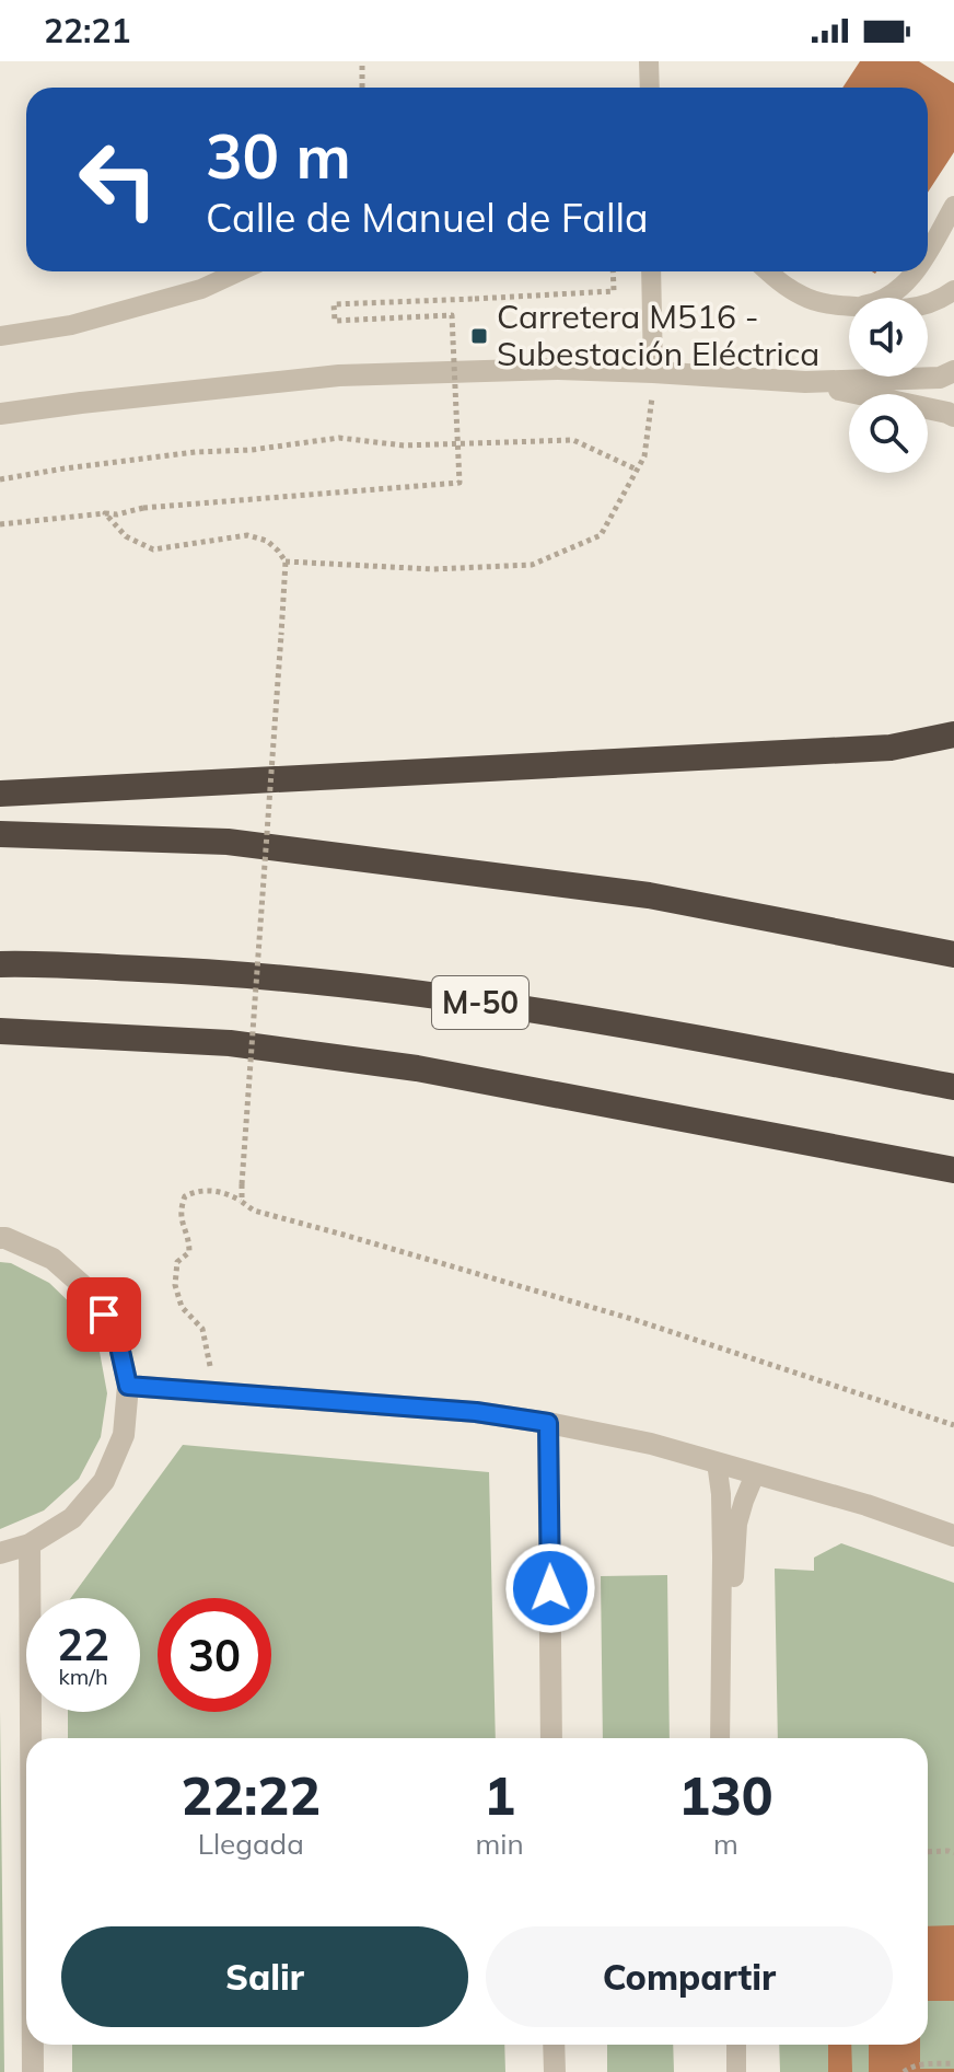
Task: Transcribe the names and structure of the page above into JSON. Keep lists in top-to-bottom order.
{
  "streets": {
    "highway": ["M-50"]
  },
  "places": {
    "transit": ["Carretera M516 - Subestación Eléctrica"]
  },
  "page": {
    "status": "22:21",
    "turn": ["30 m", "Calle de Manuel de Falla"],
    "speed": "22 km/h",
    "limit": "30",
    "eta": [
      "22:22",
      "Llegada",
      "1",
      "min",
      "130",
      "m"
    ],
    "buttons": ["Salir", "Compartir"]
  }
}
